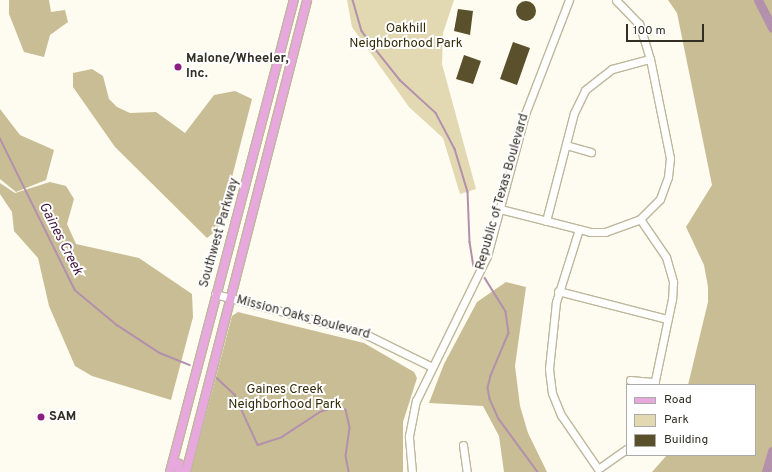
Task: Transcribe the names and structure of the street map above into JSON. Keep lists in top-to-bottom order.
{
  "streets": {
    "main road": ["Southwest Parkway"],
    "street": ["Republic of Texas Boulevard", "Mission Oaks Boulevard"]
  },
  "crossings": [
    ["Republic of Texas Boulevard", "Mission Oaks Boulevard"],
    ["Southwest Parkway", "Mission Oaks Boulevard"]
  ],
  "water": ["Gaines Creek"],
  "parks": ["Oakhill Neighborhood Park", "Gaines Creek Neighborhood Park"],
  "places": ["Malone/Wheeler, Inc.", "SAM"],
  "legend": ["Road", "Park", "Building"],
  "scale_bar": "100 m"
}
